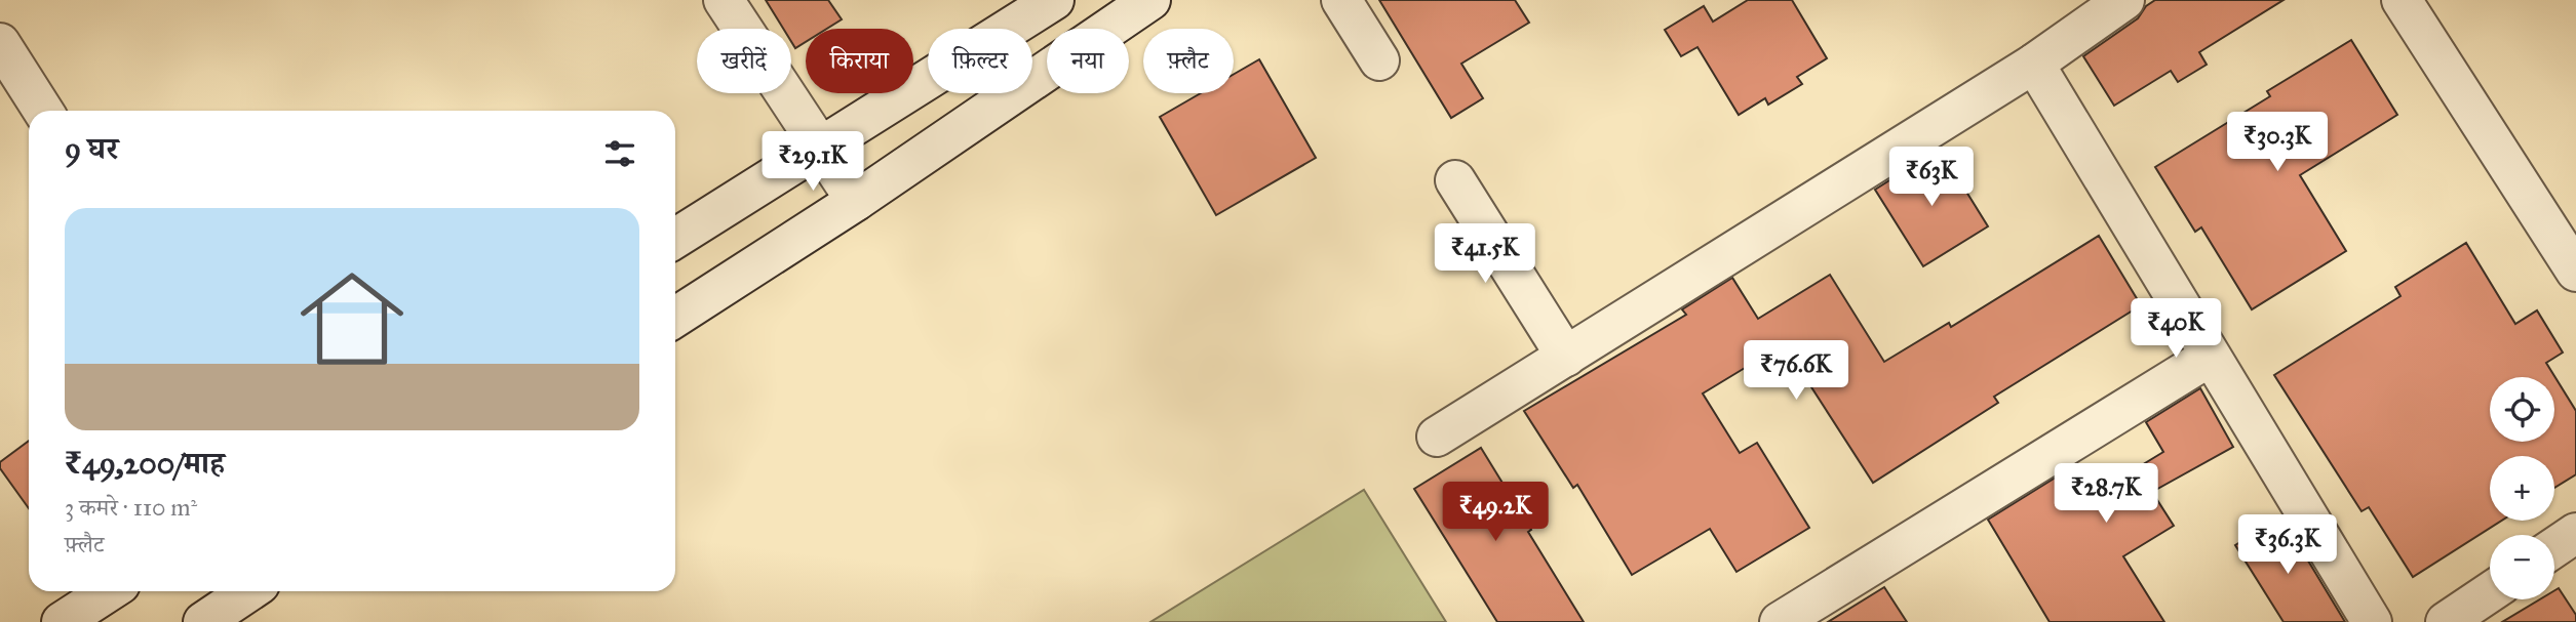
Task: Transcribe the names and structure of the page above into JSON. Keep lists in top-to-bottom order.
{
  "page": {
    "chip": [
      "खरीदें",
      "किराया",
      "फ़िल्टर",
      "नया",
      "फ़्लैट"
    ],
    "heading": "9 घर",
    "price": [
      "₹30.3K",
      "₹29.1K",
      "₹63K",
      "₹41.5K",
      "₹40K",
      "₹76.6K",
      "₹28.7K",
      "₹49.2K",
      "₹36.3K"
    ],
    "list": [
      {
        "name": "₹49,200/माह",
        "note": "3 कमरे · 110 m² · फ़्लैट"
      }
    ],
    "map_buttons": ["+", "−"]
  }
}
